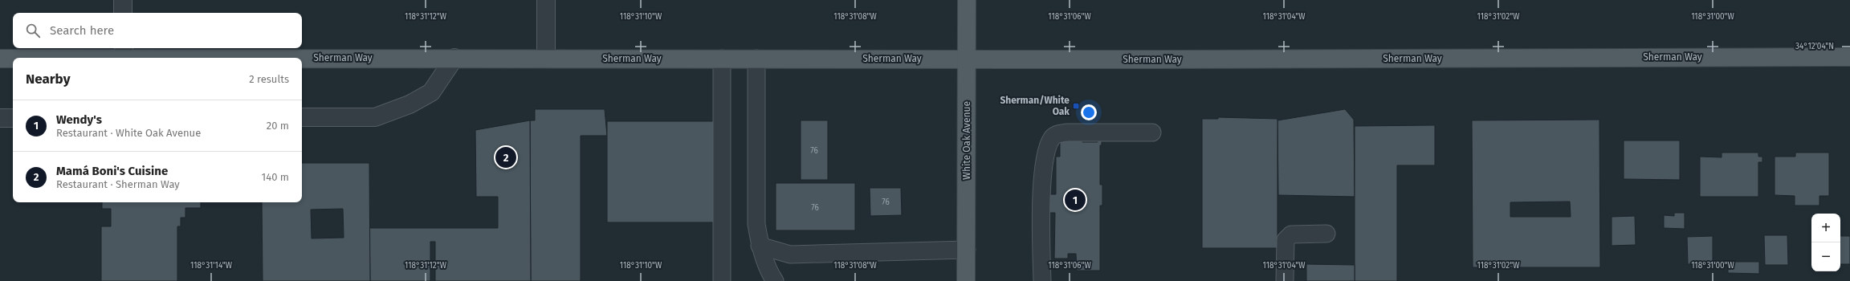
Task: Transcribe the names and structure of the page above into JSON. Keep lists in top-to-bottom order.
{
  "streets": {
    "main road": ["Sherman Way", "White Oak Avenue"]
  },
  "crossings": [
    ["Sherman Way", "White Oak Avenue"]
  ],
  "places": {
    "transit": ["Sherman/White Oak"]
  },
  "house_numbers": ["76", "76", "76"],
  "page": {
    "search": "Search here",
    "heading": ["Nearby", "2 results"],
    "list": [
      {
        "mark": "1",
        "name": "Wendy's",
        "note": "Restaurant · White Oak Avenue",
        "value": "20 m"
      },
      {
        "mark": "2",
        "name": "Mamá Boni's Cuisine",
        "note": "Restaurant · Sherman Way",
        "value": "140 m"
      }
    ],
    "pins": ["2", "1"],
    "map_buttons": ["+", "−"]
  },
  "coordinates": [
    "118°31'12\"W",
    "118°31'10\"W",
    "118°31'08\"W",
    "118°31'06\"W",
    "118°31'04\"W",
    "118°31'02\"W",
    "118°31'00\"W",
    "34°12'04\"N",
    "118°31'14\"W"
  ]
}
